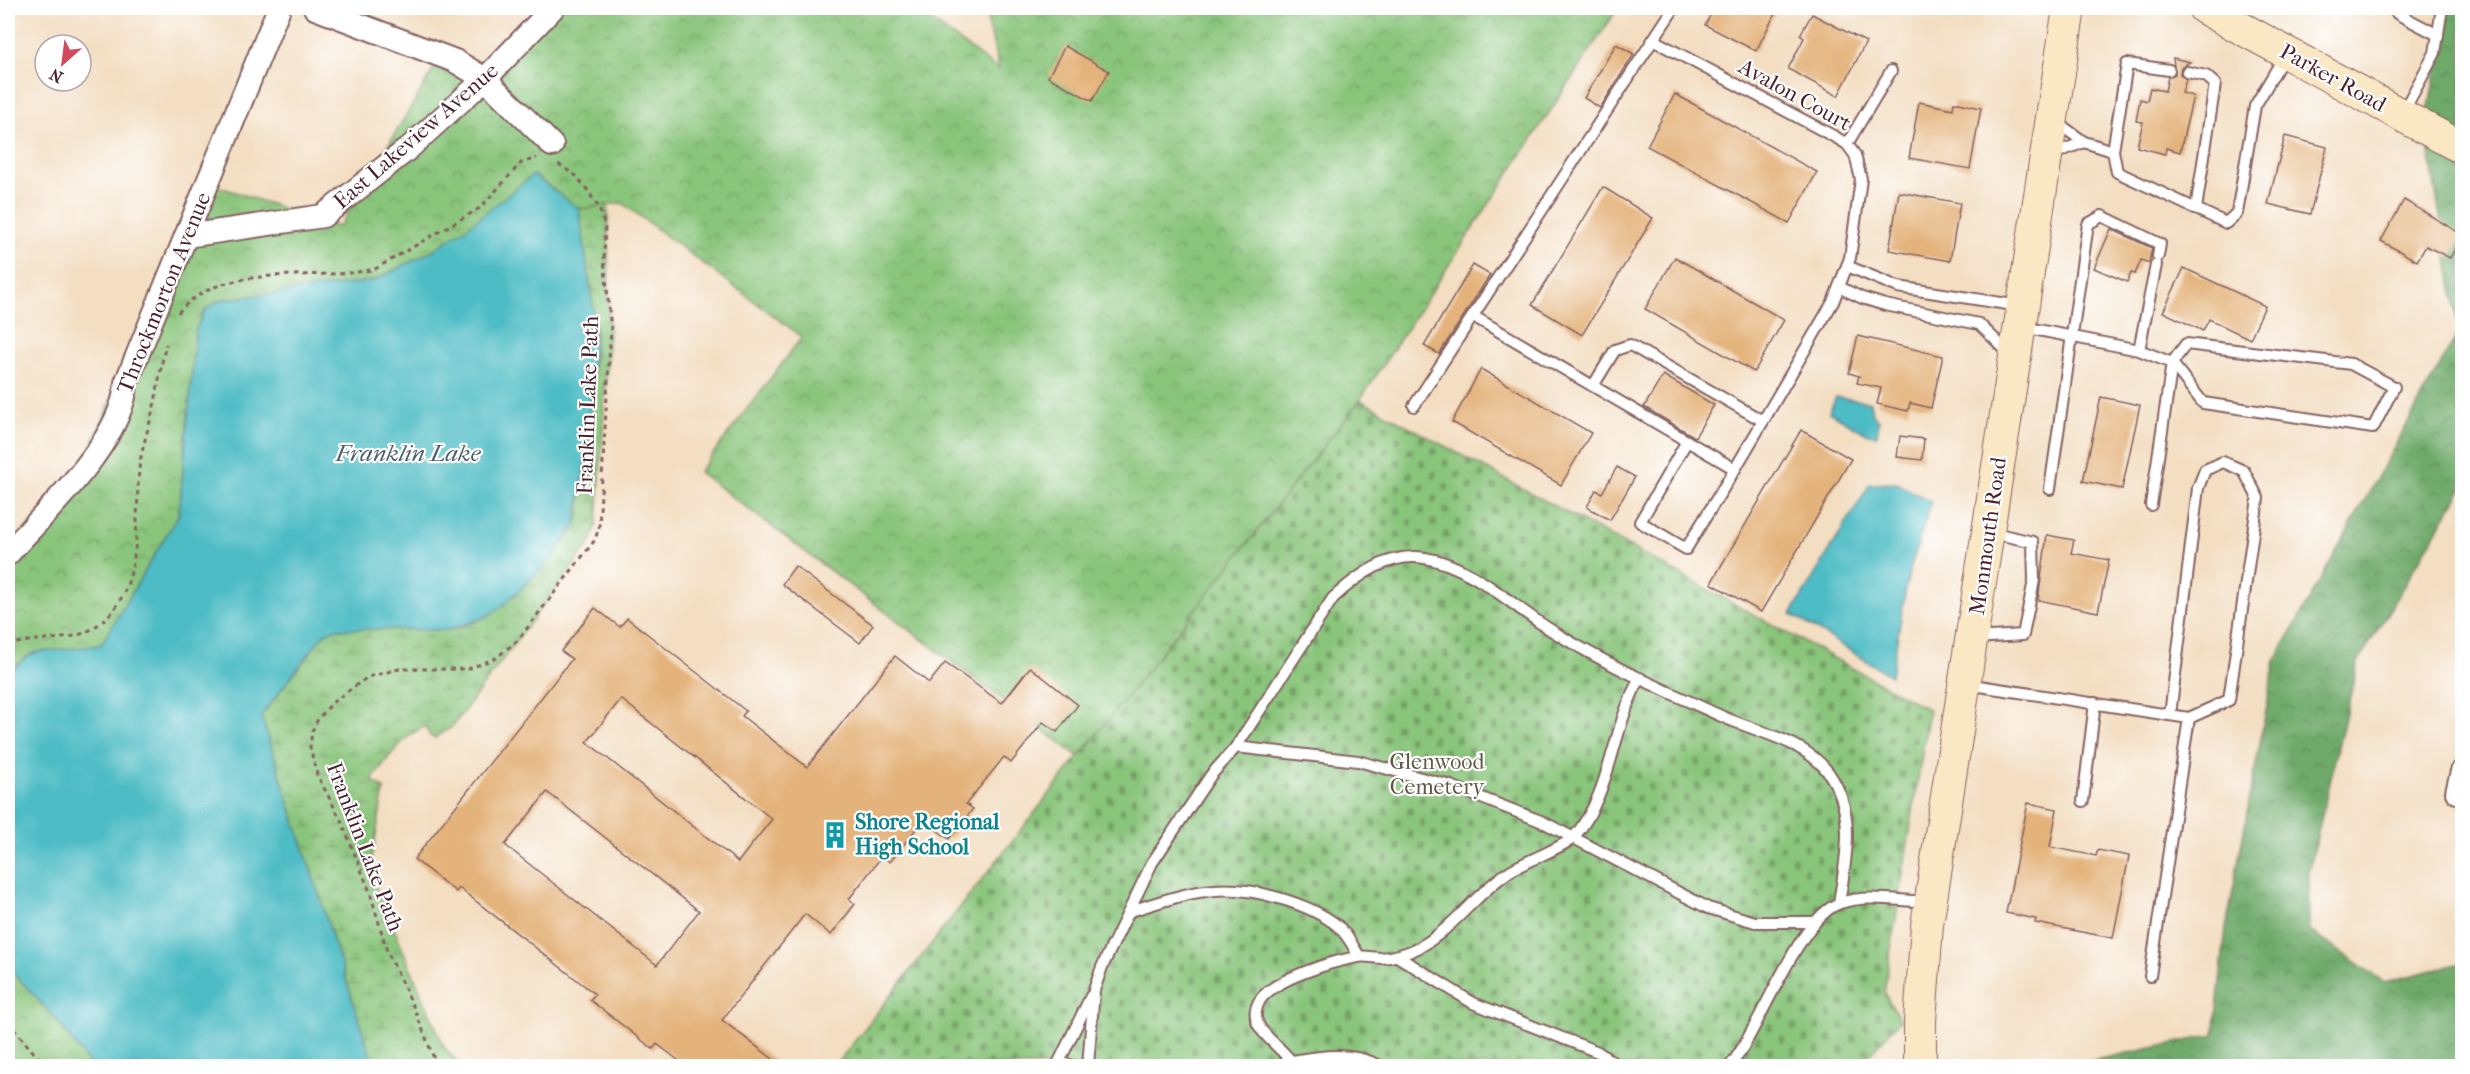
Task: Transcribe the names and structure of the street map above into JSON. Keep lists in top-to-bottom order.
{
  "streets": {
    "main road": ["Parker Road", "Monmouth Road"],
    "street": ["East Lakeview Avenue", "Throckmorton Avenue"],
    "lane": ["Avalon Court"],
    "path": ["Franklin Lake Path"]
  },
  "crossings": [
    ["East Lakeview Avenue", "Throckmorton Avenue"]
  ],
  "water": ["Franklin Lake"],
  "parks": ["Glenwood Cemetery"],
  "places": {
    "building": ["Shore Regional High School"]
  },
  "north": "bottom left"
}
